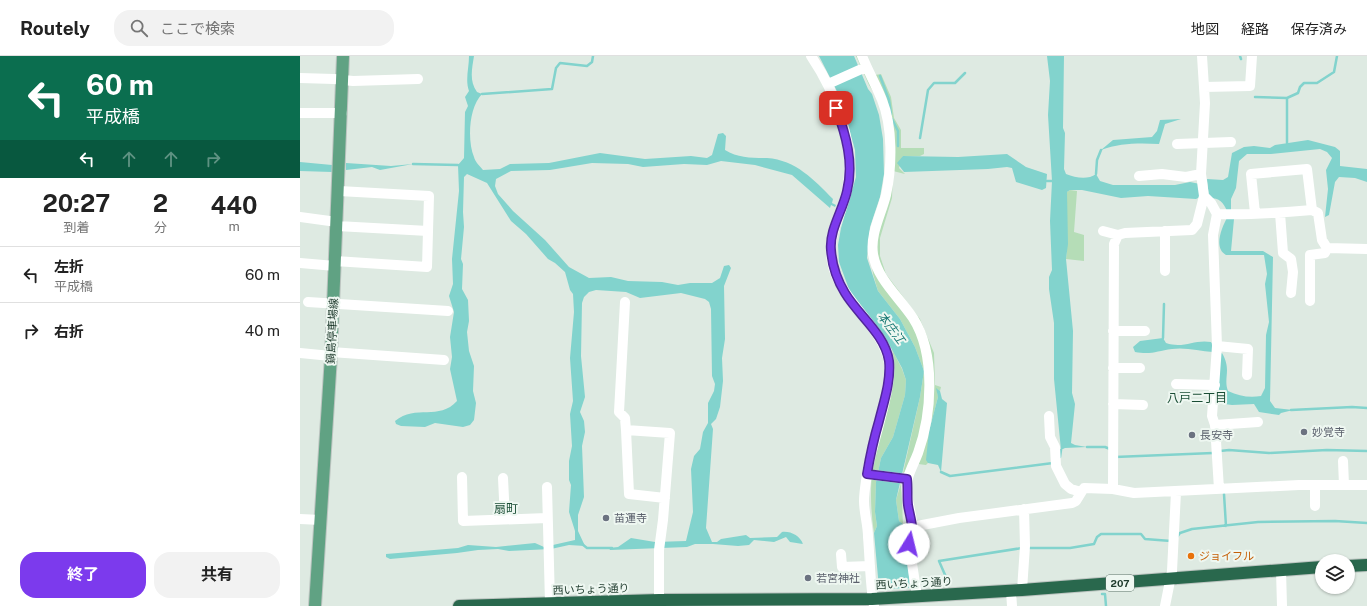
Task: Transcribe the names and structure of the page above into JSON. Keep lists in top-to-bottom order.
{
  "streets": {
    "highway": ["西いちょう通り", "207"],
    "main road": ["鍋島停車場線"]
  },
  "districts": ["八戸二丁目", "扇町"],
  "water": ["本庄江"],
  "places": [
    "妙覚寺",
    "長安寺",
    "苗運寺",
    "ジョイフル",
    "若宮神社"
  ],
  "page": {
    "header": "Routely",
    "search": "ここで検索",
    "nav": ["地図", "経路", "保存済み"],
    "turn": ["60 m", "平成橋"],
    "eta": [
      "20:27",
      "到着",
      "2",
      "分",
      "440",
      "m"
    ],
    "list": [
      {
        "name": "左折",
        "note": "平成橋",
        "value": "60 m"
      },
      {
        "name": "右折",
        "value": "40 m"
      }
    ],
    "buttons": ["終了", "共有"]
  }
}
